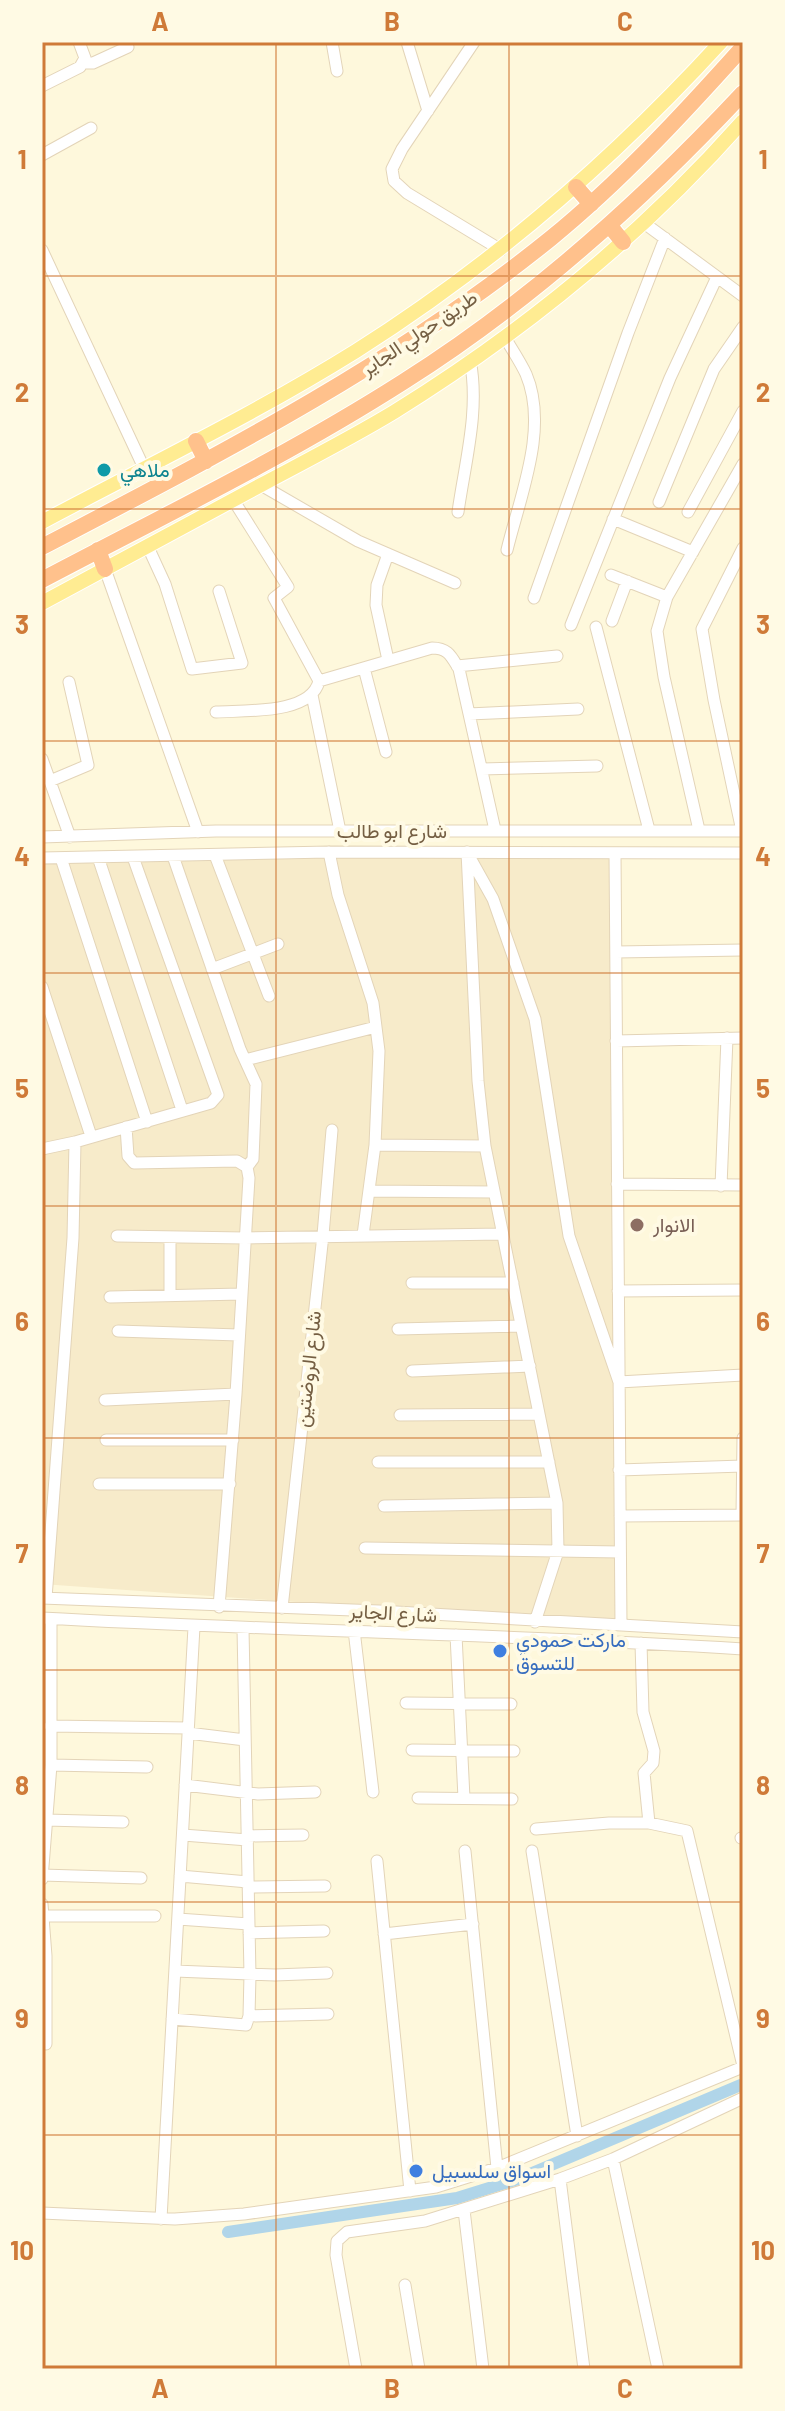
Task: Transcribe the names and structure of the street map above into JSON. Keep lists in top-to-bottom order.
{
  "streets": {
    "highway": ["طريق حولي الجاير"],
    "street": ["شارع ابو طالب", "شارع الروضتين", "شارع الجاير"]
  },
  "crossings": [
    ["شارع الروضتين", "شارع الجاير"]
  ],
  "places": [
    "ملاهي",
    "الانوار",
    "ماركت حمودي للتسوق",
    "اسواق سلسبيل"
  ],
  "grid": {
    "columns": ["A", "B", "C"],
    "rows": [
      "1",
      "2",
      "3",
      "4",
      "5",
      "6",
      "7",
      "8",
      "9",
      "10"
    ]
  }
}
